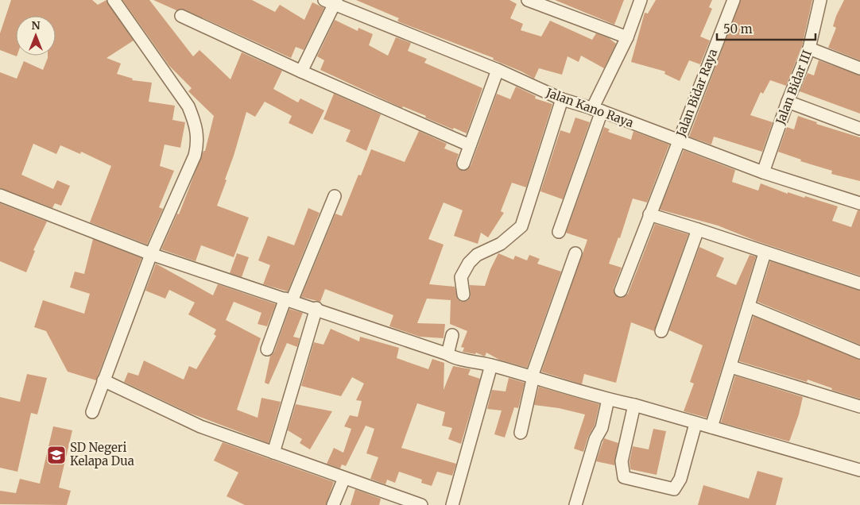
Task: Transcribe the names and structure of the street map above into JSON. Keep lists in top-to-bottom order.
{
  "streets": {
    "street": ["Jalan Bidar III", "Jalan Bidar Raya", "Jalan Kano Raya"]
  },
  "crossings": [
    ["Jalan Bidar III", "Jalan Kano Raya"],
    ["Jalan Bidar Raya", "Jalan Kano Raya"]
  ],
  "places": {
    "school or university": ["SD Negeri Kelapa Dua"]
  },
  "scale_bar": "50 m",
  "north": "top"
}
